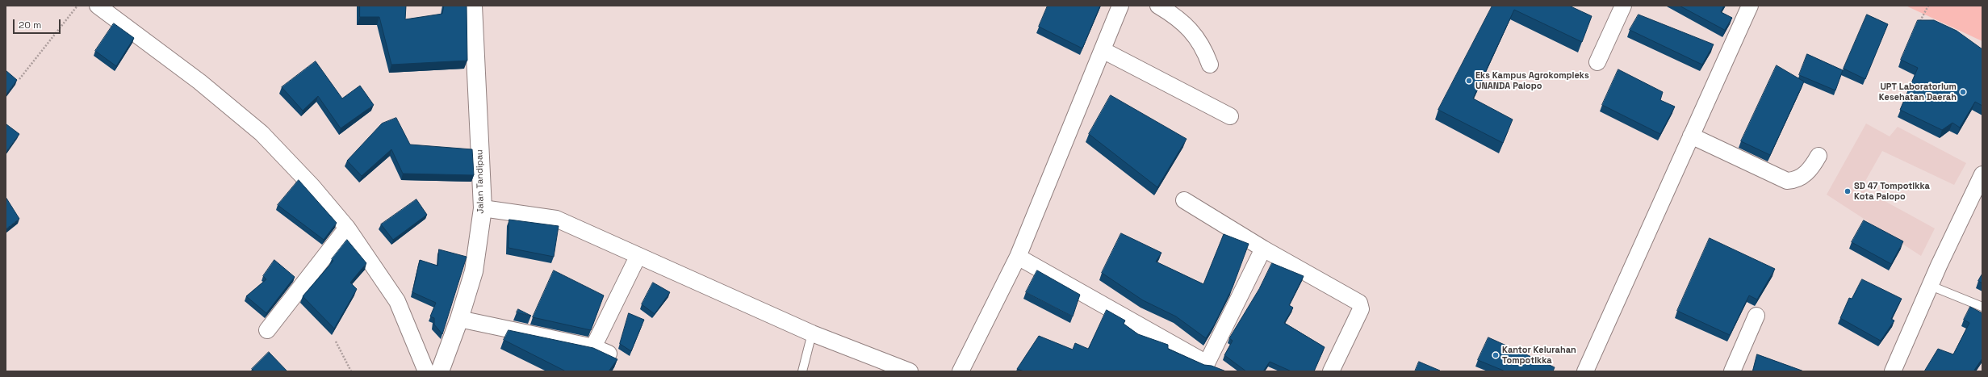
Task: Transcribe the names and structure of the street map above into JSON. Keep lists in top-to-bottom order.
{
  "streets": {
    "street": ["Jalan Tandipau"]
  },
  "places": [
    "Eks Kampus Agrokompleks UNANDA Palopo",
    "UPT Laboratorium Kesehatan Daerah",
    "SD 47 Tompotikka Kota Palopo",
    "Kantor Kelurahan Tompotikka"
  ],
  "scale_bar": "20 m"
}
